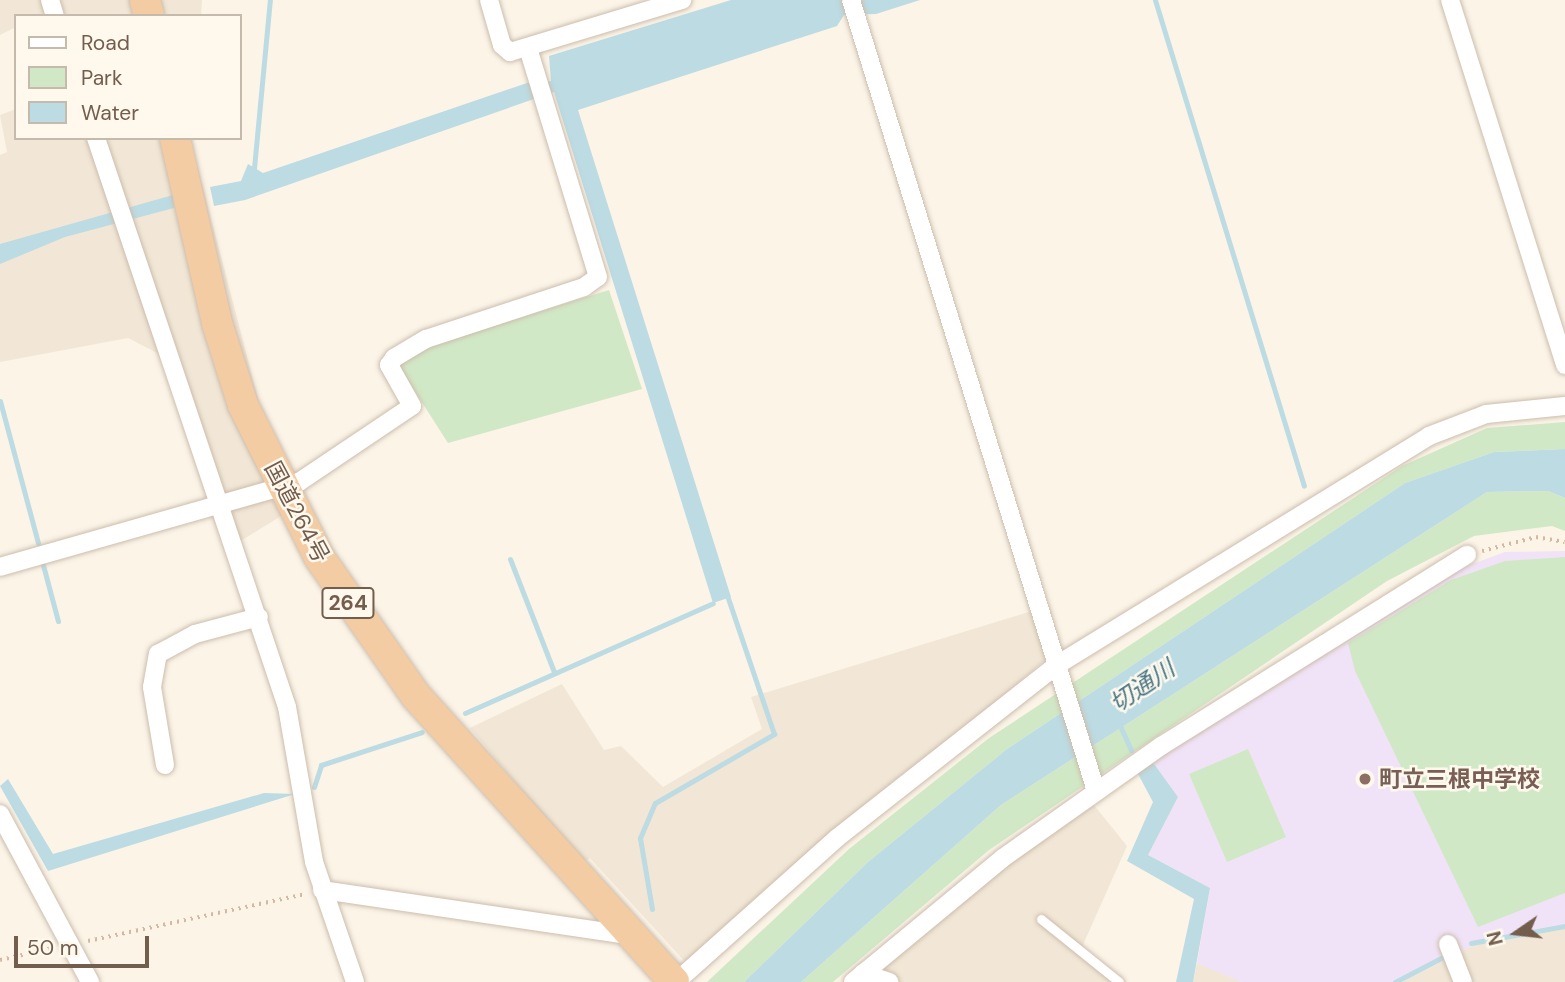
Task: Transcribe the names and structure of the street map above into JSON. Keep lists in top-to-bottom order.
{
  "streets": {
    "highway": ["国道264号", "264"]
  },
  "water": ["切通川"],
  "places": ["町立三根中学校"],
  "legend": ["Road", "Park", "Water"],
  "scale_bar": "50 m",
  "north": "left"
}
